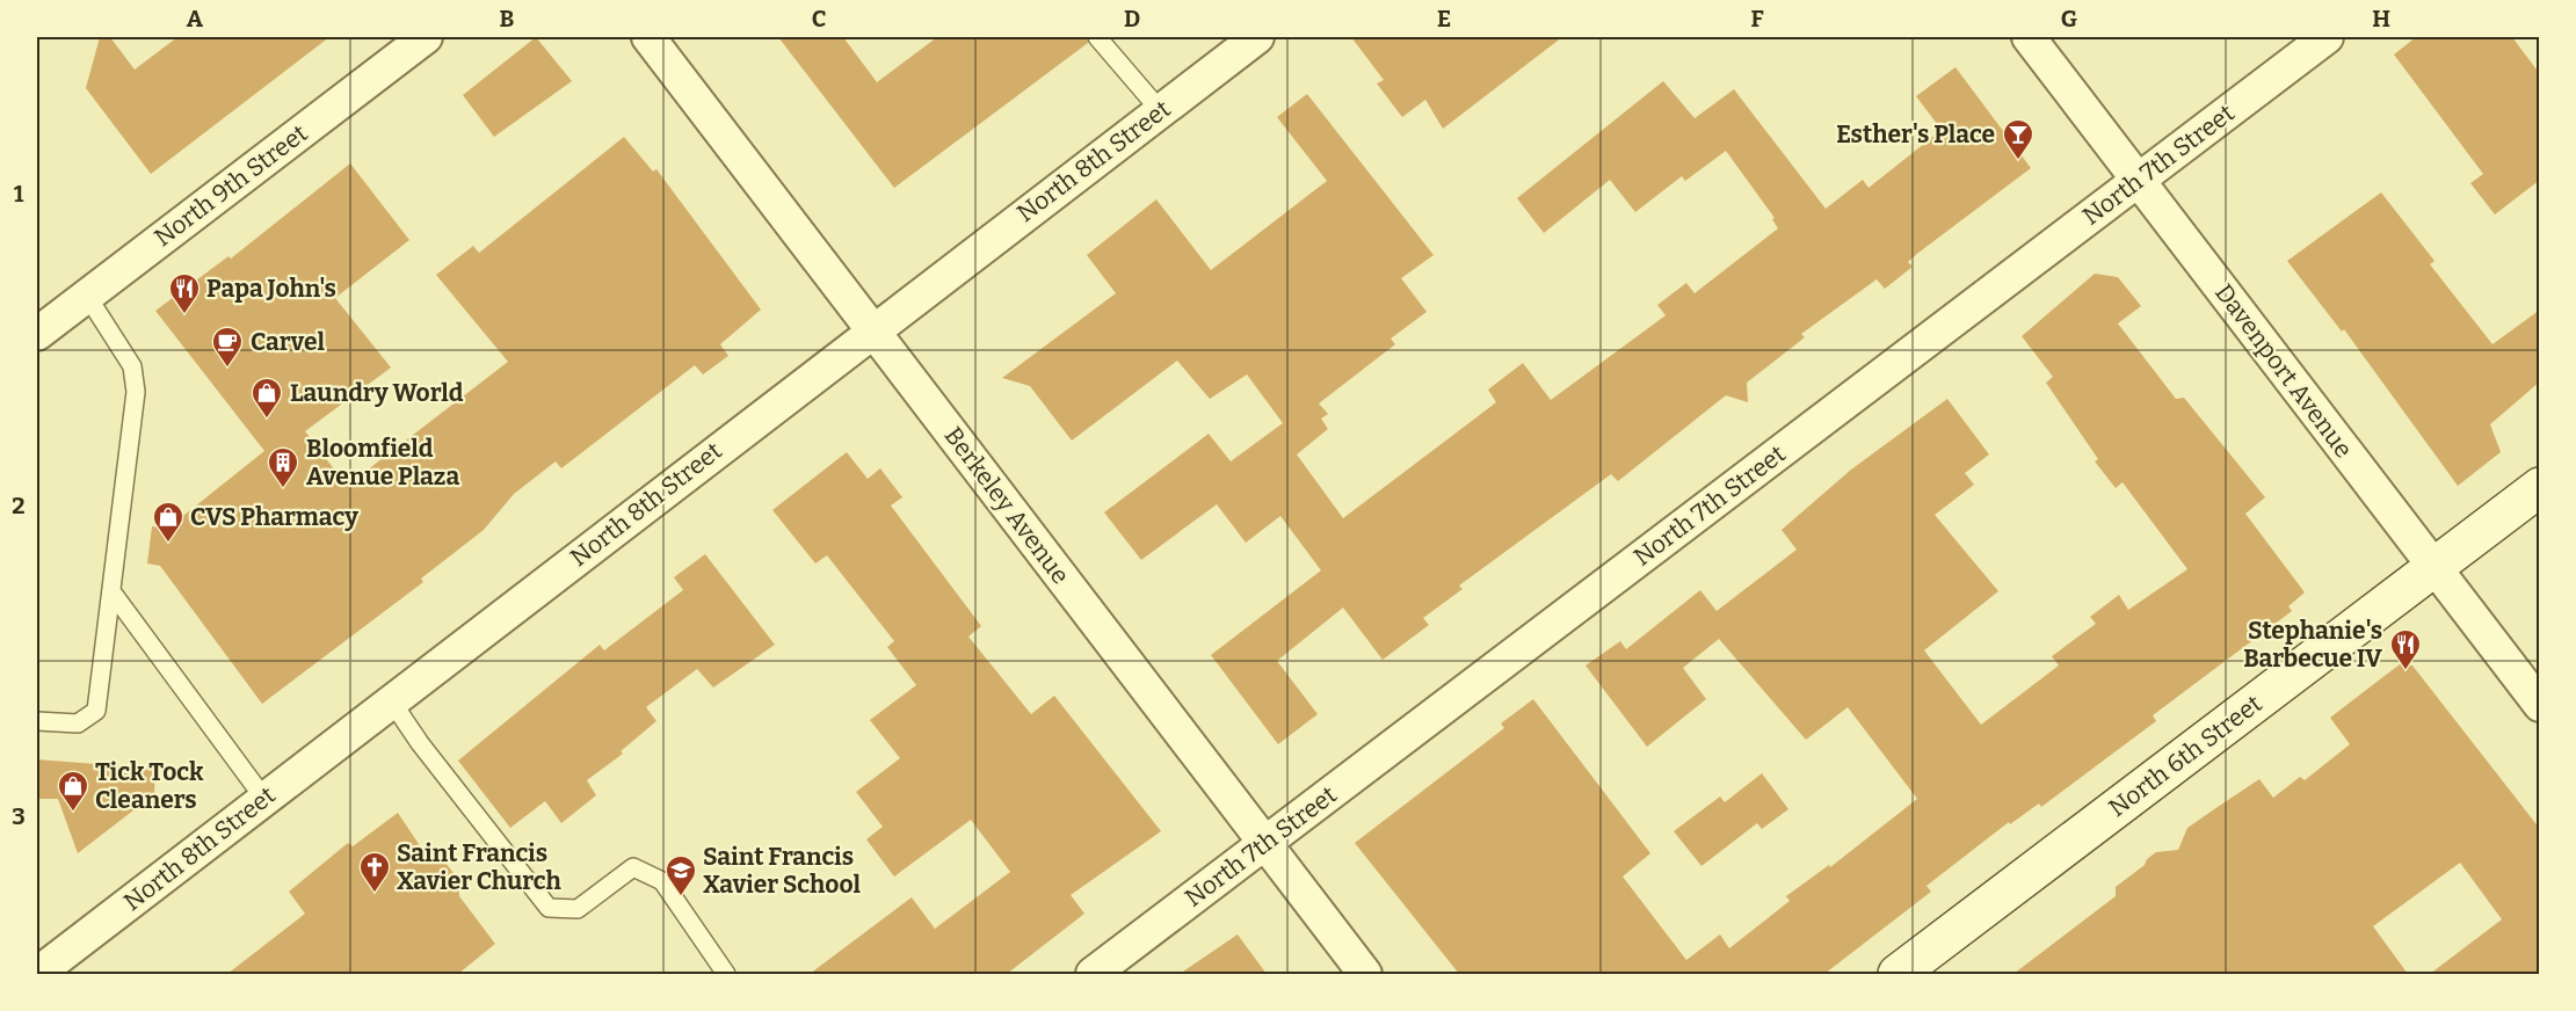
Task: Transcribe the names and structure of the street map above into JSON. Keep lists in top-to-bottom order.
{
  "streets": {
    "street": [
      "North 8th Street",
      "North 7th Street",
      "North 9th Street",
      "Davenport Avenue",
      "Berkeley Avenue",
      "North 6th Street"
    ]
  },
  "crossings": [
    ["North 8th Street", "Berkeley Avenue"],
    ["North 7th Street", "Davenport Avenue"],
    ["North 7th Street", "Berkeley Avenue"],
    ["Davenport Avenue", "North 6th Street"]
  ],
  "places": {
    "bar": ["Esther's Place"],
    "restaurant": ["Papa John's", "Stephanie's Barbecue IV"],
    "cafe": ["Carvel"],
    "shop": ["Laundry World", "CVS Pharmacy", "Tick Tock Cleaners"],
    "building": ["Bloomfield Avenue Plaza"],
    "church": ["Saint Francis Xavier Church"],
    "school or university": ["Saint Francis Xavier School"]
  },
  "grid": {
    "columns": [
      "A",
      "B",
      "C",
      "D",
      "E",
      "F",
      "G",
      "H"
    ],
    "rows": ["1", "2", "3"]
  }
}
